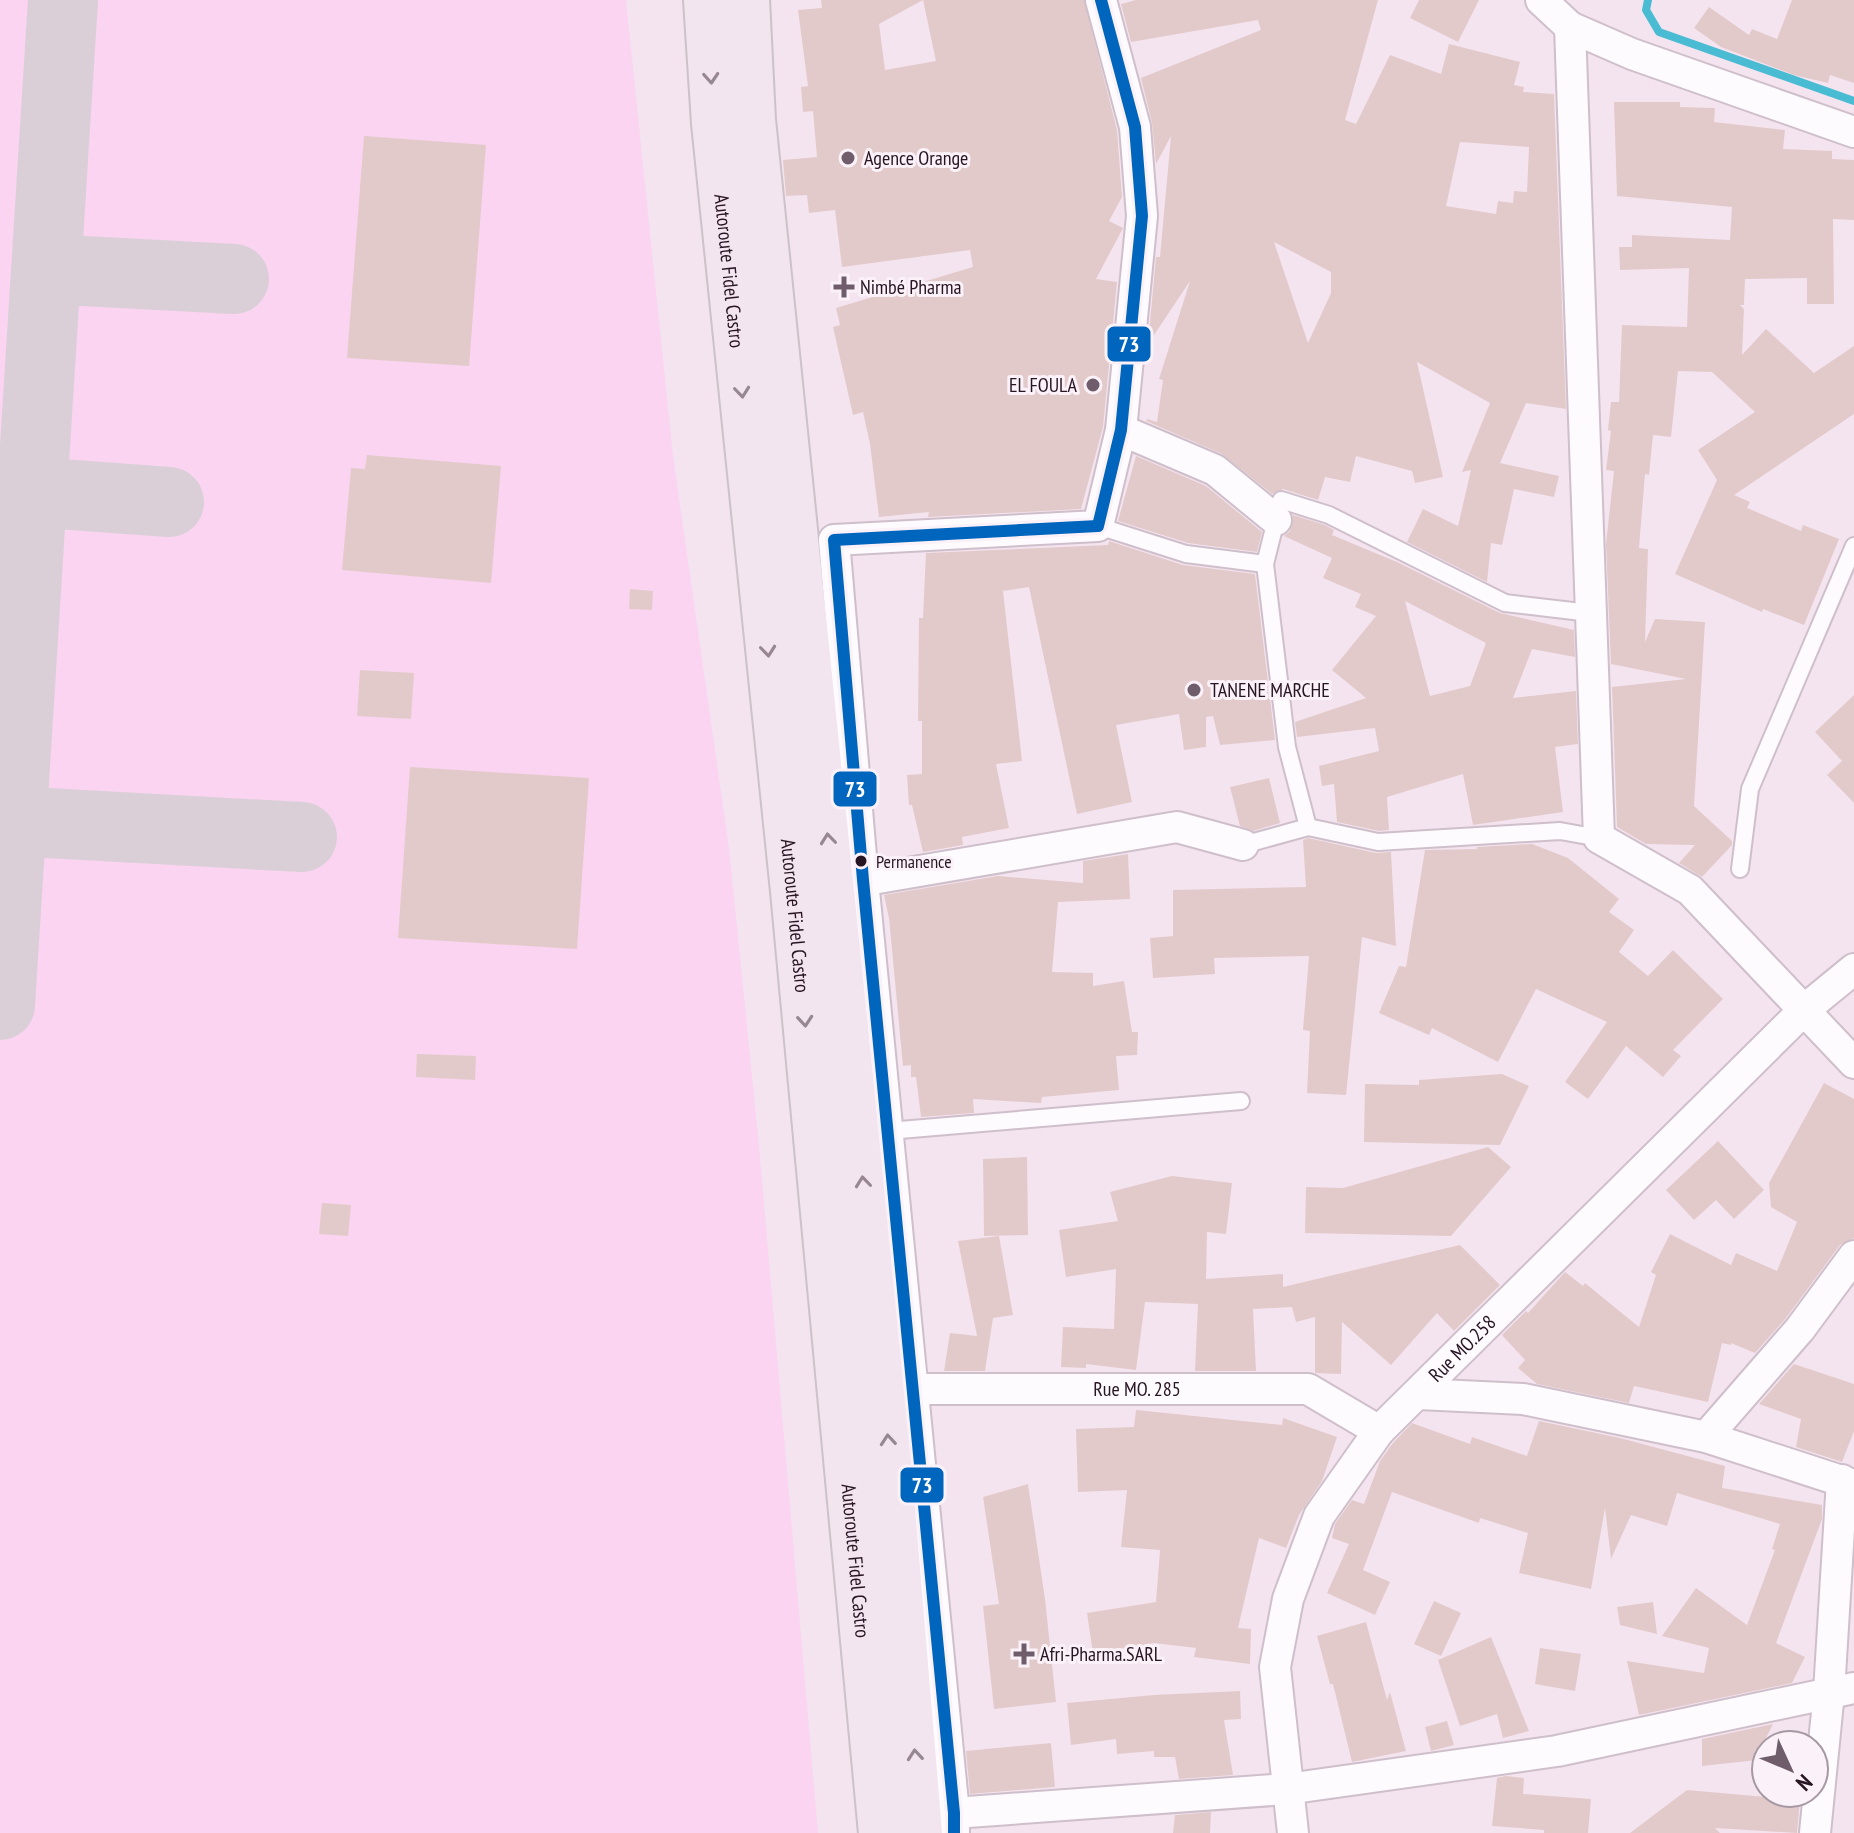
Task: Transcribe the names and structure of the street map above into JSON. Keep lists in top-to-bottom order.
{
  "streets": {
    "highway": ["Autoroute Fidel Castro"],
    "street": ["Rue MO.258", "Rue MO. 285"]
  },
  "crossings": [
    ["Autoroute Fidel Castro", "Rue MO. 285"],
    ["Rue MO.258", "Rue MO. 285"]
  ],
  "places": {
    "other": [
      "Agence Orange",
      "EL FOULA",
      "TANENE MARCHE",
      "Permanence"
    ],
    "health": ["Nimbé Pharma", "Afri-Pharma.SARL"]
  },
  "lines": ["transit line 73"],
  "north": "bottom right"
}
